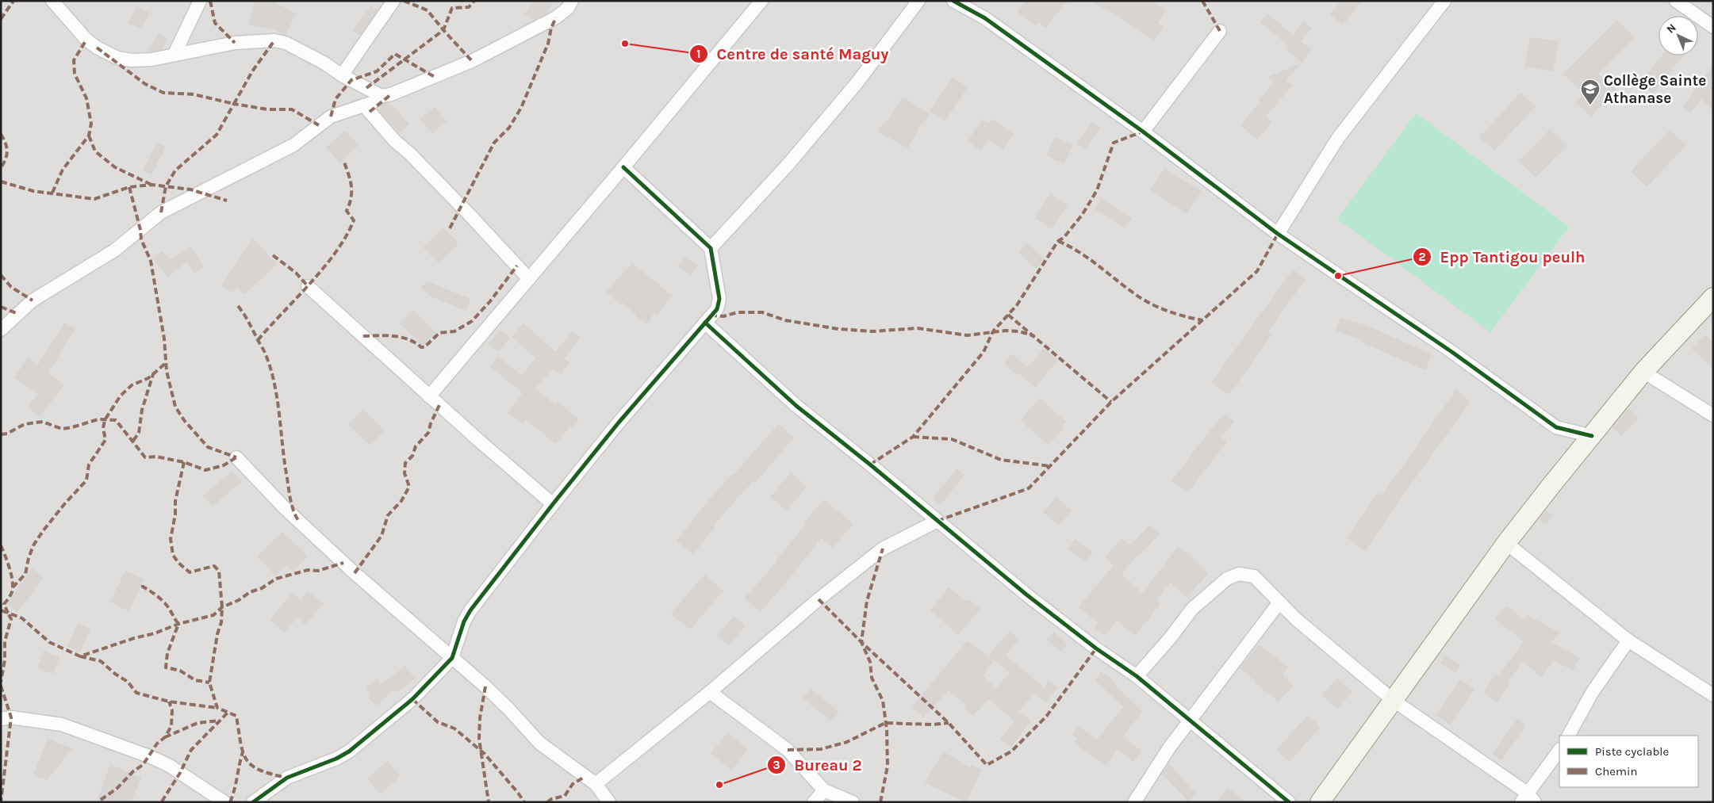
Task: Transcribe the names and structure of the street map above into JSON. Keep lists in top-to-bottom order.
{
  "places": {
    "other": ["Centre de santé Maguy", "Epp Tantigou peulh", "Bureau 2"],
    "school or university": ["Collège Sainte Athanase"]
  },
  "legend": ["Piste cyclable", "Chemin"],
  "north": "top left"
}
